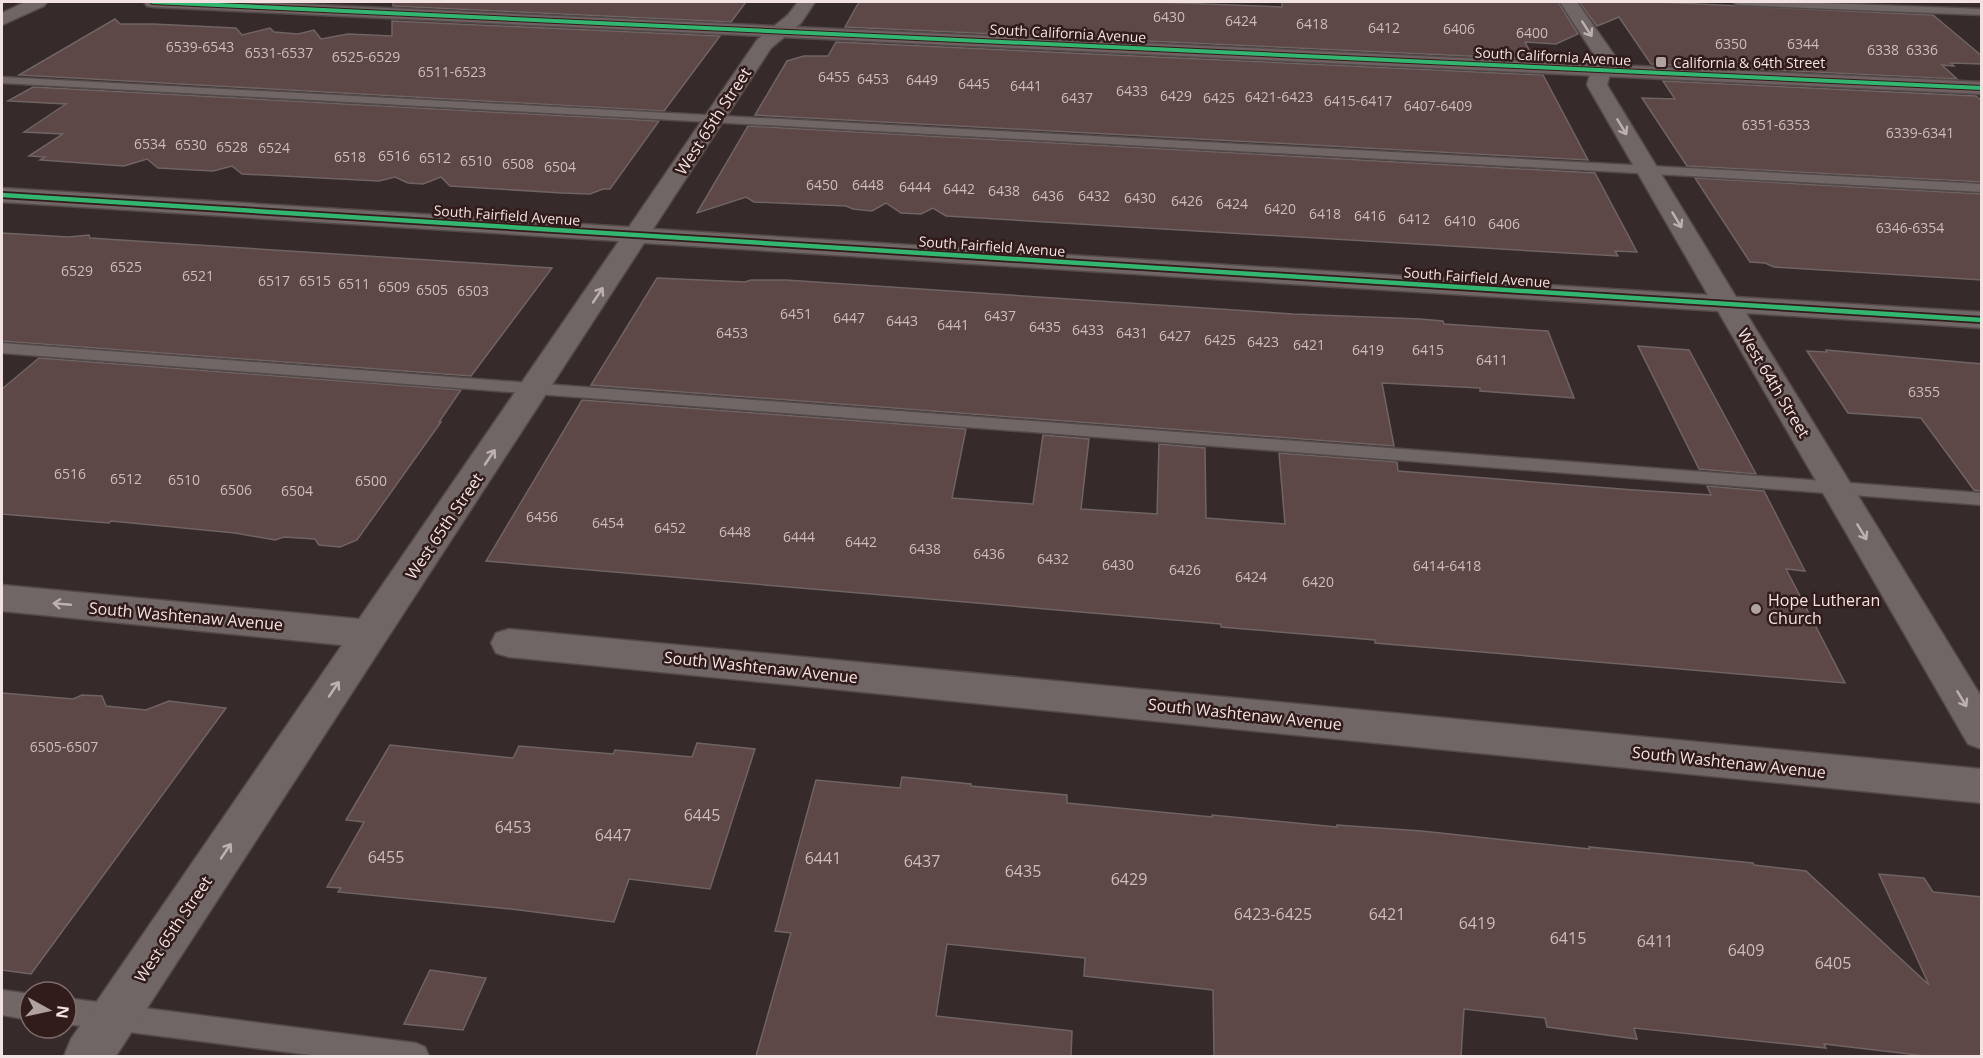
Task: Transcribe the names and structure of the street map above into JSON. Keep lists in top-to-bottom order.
{
  "streets": {
    "street": [
      "South California Avenue",
      "West 65th Street",
      "South Fairfield Avenue",
      "West 64th Street",
      "South Washtenaw Avenue"
    ]
  },
  "crossings": [
    ["South California Avenue", "West 65th Street"],
    ["South California Avenue", "West 64th Street"],
    ["West 65th Street", "South Fairfield Avenue"],
    ["West 65th Street", "South Washtenaw Avenue"],
    ["South Fairfield Avenue", "West 64th Street"]
  ],
  "one_way": ["West 65th Street", "West 64th Street"],
  "places": {
    "transit": ["California & 64th Street"],
    "other": ["Hope Lutheran Church"]
  },
  "house_numbers": [
    "6430",
    "6424",
    "6418",
    "6412",
    "6406",
    "6400",
    "6350",
    "6344",
    "6539-6543",
    "6338",
    "6336",
    "6531-6537",
    "6525-6529",
    "6511-6523",
    "6455",
    "6453",
    "6449",
    "6445",
    "6441",
    "6433",
    "6429",
    "6421-6423",
    "6437",
    "6425",
    "6415-6417",
    "6407-6409",
    "6351-6353",
    "6339-6341",
    "6534",
    "6530",
    "6528",
    "6524",
    "6516",
    "6518",
    "6512",
    "6510",
    "6508",
    "6504",
    "6450",
    "6448",
    "6444",
    "6442",
    "6438",
    "6436",
    "6432",
    "6430",
    "6426",
    "6424",
    "6420",
    "6418",
    "6416",
    "6412",
    "6410",
    "6406",
    "6346-6354",
    "6525",
    "6529",
    "6521",
    "6517",
    "6515",
    "6511",
    "6509",
    "6505",
    "6503",
    "6451",
    "6437",
    "6447",
    "6443",
    "6441",
    "6435",
    "6433",
    "6453",
    "6431",
    "6427",
    "6425",
    "6423",
    "6421",
    "6419",
    "6415",
    "6411",
    "6355",
    "6516",
    "6512",
    "6510",
    "6500",
    "6506",
    "6504",
    "6456",
    "6454",
    "6452",
    "6448",
    "6444",
    "6442",
    "6438",
    "6436",
    "6432",
    "6430",
    "6414-6418",
    "6426",
    "6424",
    "6420",
    "6505-6507",
    "6445",
    "6453",
    "6447",
    "6455",
    "6441",
    "6437",
    "6435",
    "6429",
    "6423-6425",
    "6421",
    "6419",
    "6415",
    "6411",
    "6409",
    "6405"
  ],
  "north": "right"
}
